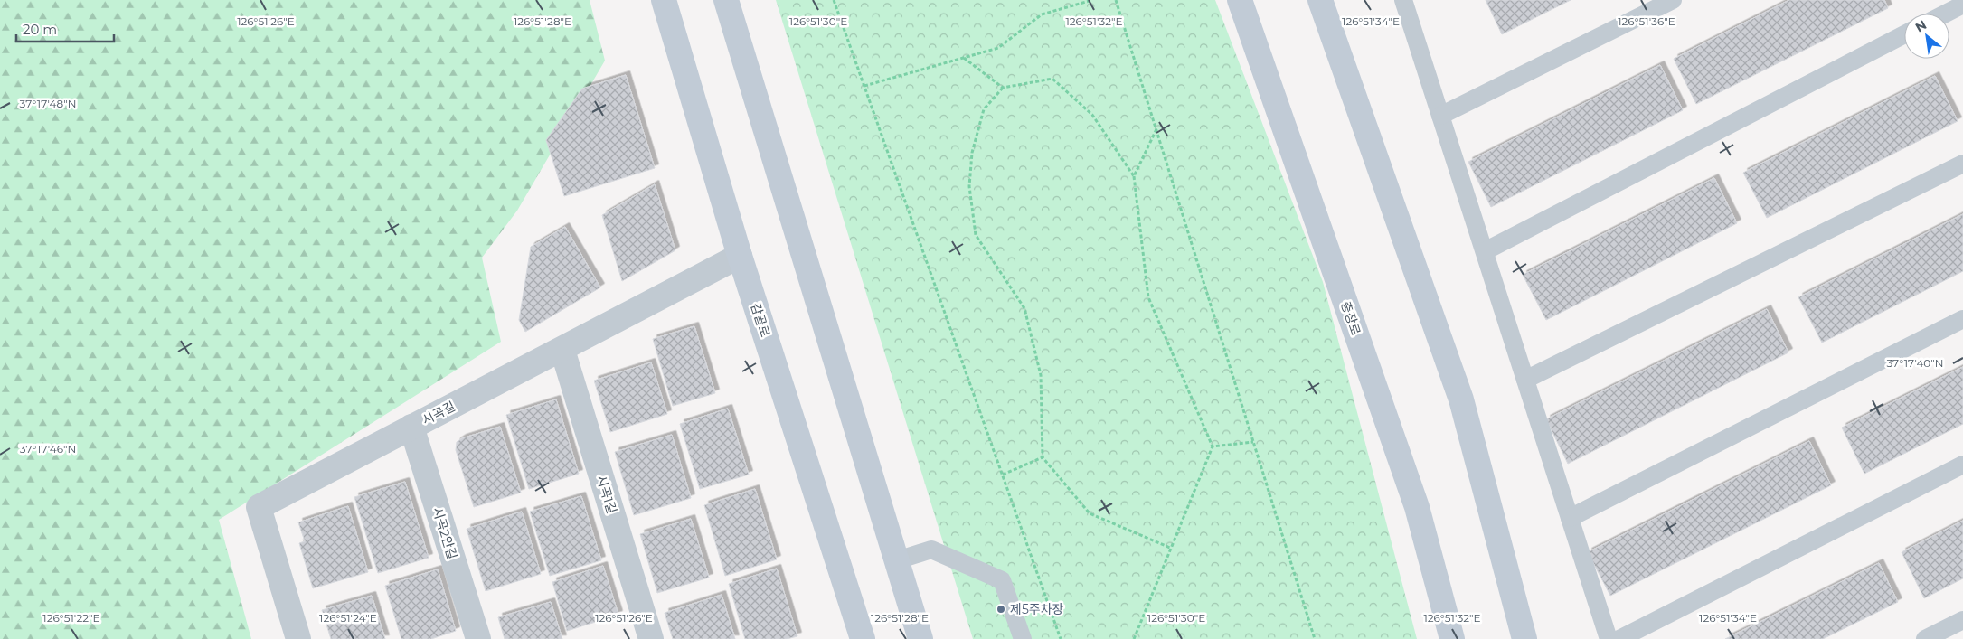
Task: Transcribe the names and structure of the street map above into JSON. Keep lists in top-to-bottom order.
{
  "streets": {
    "main road": ["충장로", "감골로"],
    "street": ["시곡길", "시곡1길", "시곡2안길"]
  },
  "crossings": [
    ["감골로", "시곡길"],
    ["시곡길", "시곡1길"],
    ["시곡길", "시곡2안길"]
  ],
  "places": ["제5주차장"],
  "scale_bar": "20 m",
  "north": "top left",
  "coordinates": [
    "126°51'26\"E",
    "126°51'28\"E",
    "126°51'30\"E",
    "126°51'32\"E",
    "126°51'34\"E",
    "126°51'36\"E",
    "37°17'48\"N",
    "37°17'40\"N",
    "37°17'46\"N",
    "126°51'22\"E",
    "126°51'24\"E"
  ]
}
